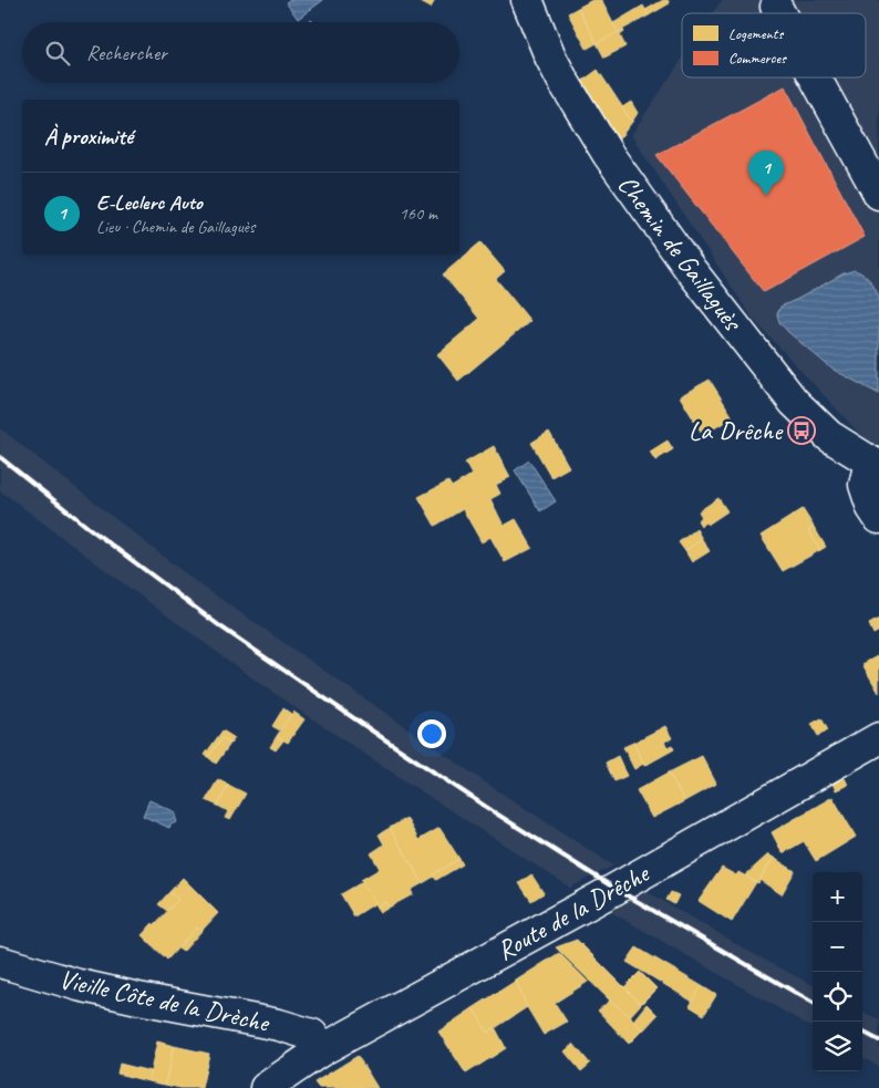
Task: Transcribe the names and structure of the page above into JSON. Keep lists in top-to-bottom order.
{
  "streets": {
    "street": ["Chemin de Gaillaguès", "Route de la Drêche", "Vieille Côte de la Drèche"]
  },
  "crossings": [
    ["Route de la Drêche", "Vieille Côte de la Drèche"]
  ],
  "places": {
    "bus stop": ["La Drêche"]
  },
  "legend": ["Logements", "Commerces"],
  "page": {
    "search": "Rechercher",
    "heading": "À proximité",
    "pins": "1",
    "list": [
      {
        "mark": "1",
        "name": "E-Leclerc Auto",
        "note": "Lieu · Chemin de Gaillaguès",
        "value": "160 m"
      }
    ],
    "map_buttons": ["+", "−"]
  }
}
